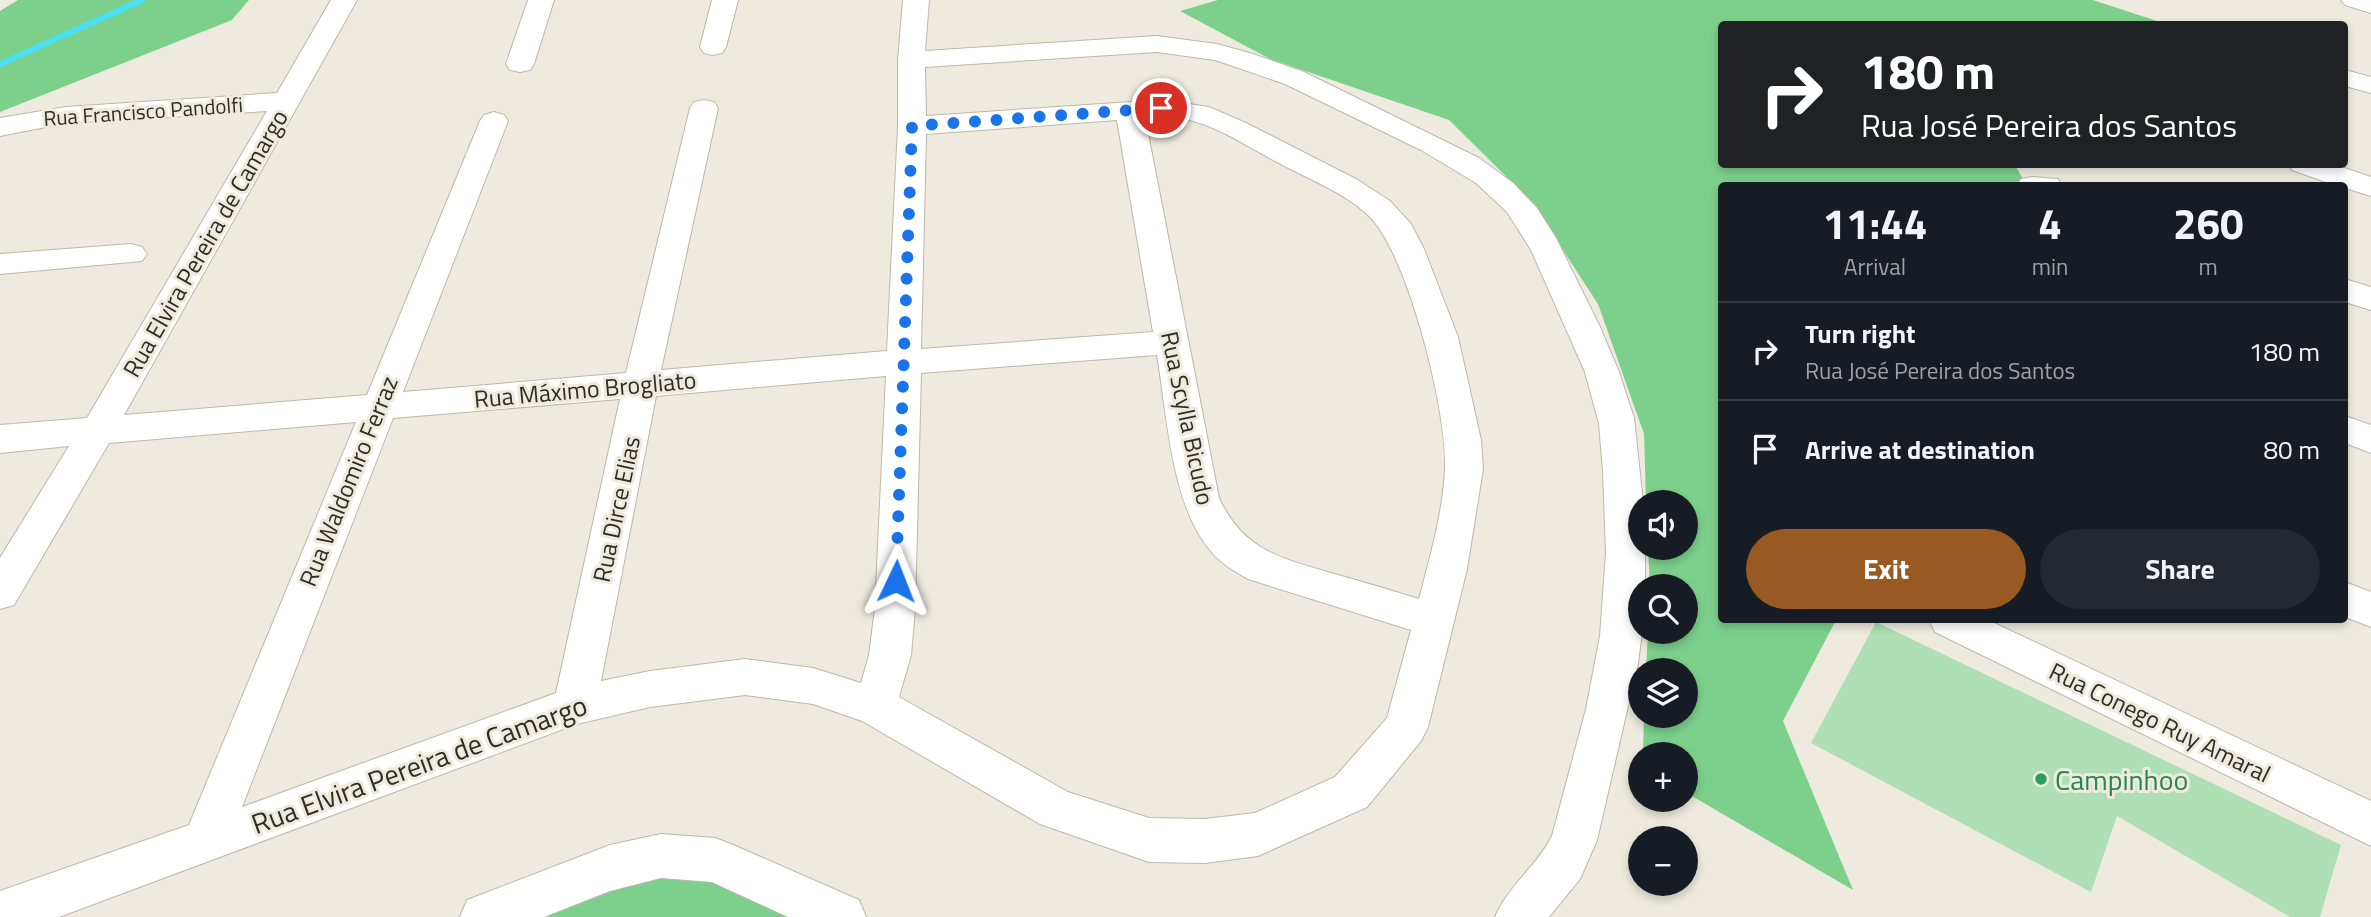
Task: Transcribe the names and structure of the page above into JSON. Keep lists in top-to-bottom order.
{
  "streets": {
    "street": [
      "Rua Francisco Pandolfi",
      "Rua Elvira Pereira de Camargo",
      "Rua Máximo Brogliato",
      "Rua Scylla Bicudo",
      "Rua Waldomiro Ferraz",
      "Rua Dirce Elias",
      "Rua Conego Ruy Amaral"
    ]
  },
  "crossings": [
    ["Rua Francisco Pandolfi", "Rua Elvira Pereira de Camargo"],
    ["Rua Elvira Pereira de Camargo", "Rua Máximo Brogliato"],
    ["Rua Elvira Pereira de Camargo", "Rua Scylla Bicudo"],
    ["Rua Elvira Pereira de Camargo", "Rua Waldomiro Ferraz"],
    ["Rua Elvira Pereira de Camargo", "Rua Dirce Elias"],
    ["Rua Máximo Brogliato", "Rua Scylla Bicudo"],
    ["Rua Máximo Brogliato", "Rua Waldomiro Ferraz"],
    ["Rua Máximo Brogliato", "Rua Dirce Elias"]
  ],
  "places": ["Campinhoo"],
  "page": {
    "turn": ["180 m", "Rua José Pereira dos Santos"],
    "eta": [
      "11:44",
      "Arrival",
      "4",
      "min",
      "260",
      "m"
    ],
    "list": [
      {
        "name": "Turn right",
        "note": "Rua José Pereira dos Santos",
        "value": "180 m"
      },
      {
        "name": "Arrive at destination",
        "value": "80 m"
      }
    ],
    "map_buttons": ["+", "−"],
    "buttons": ["Exit", "Share"]
  }
}
